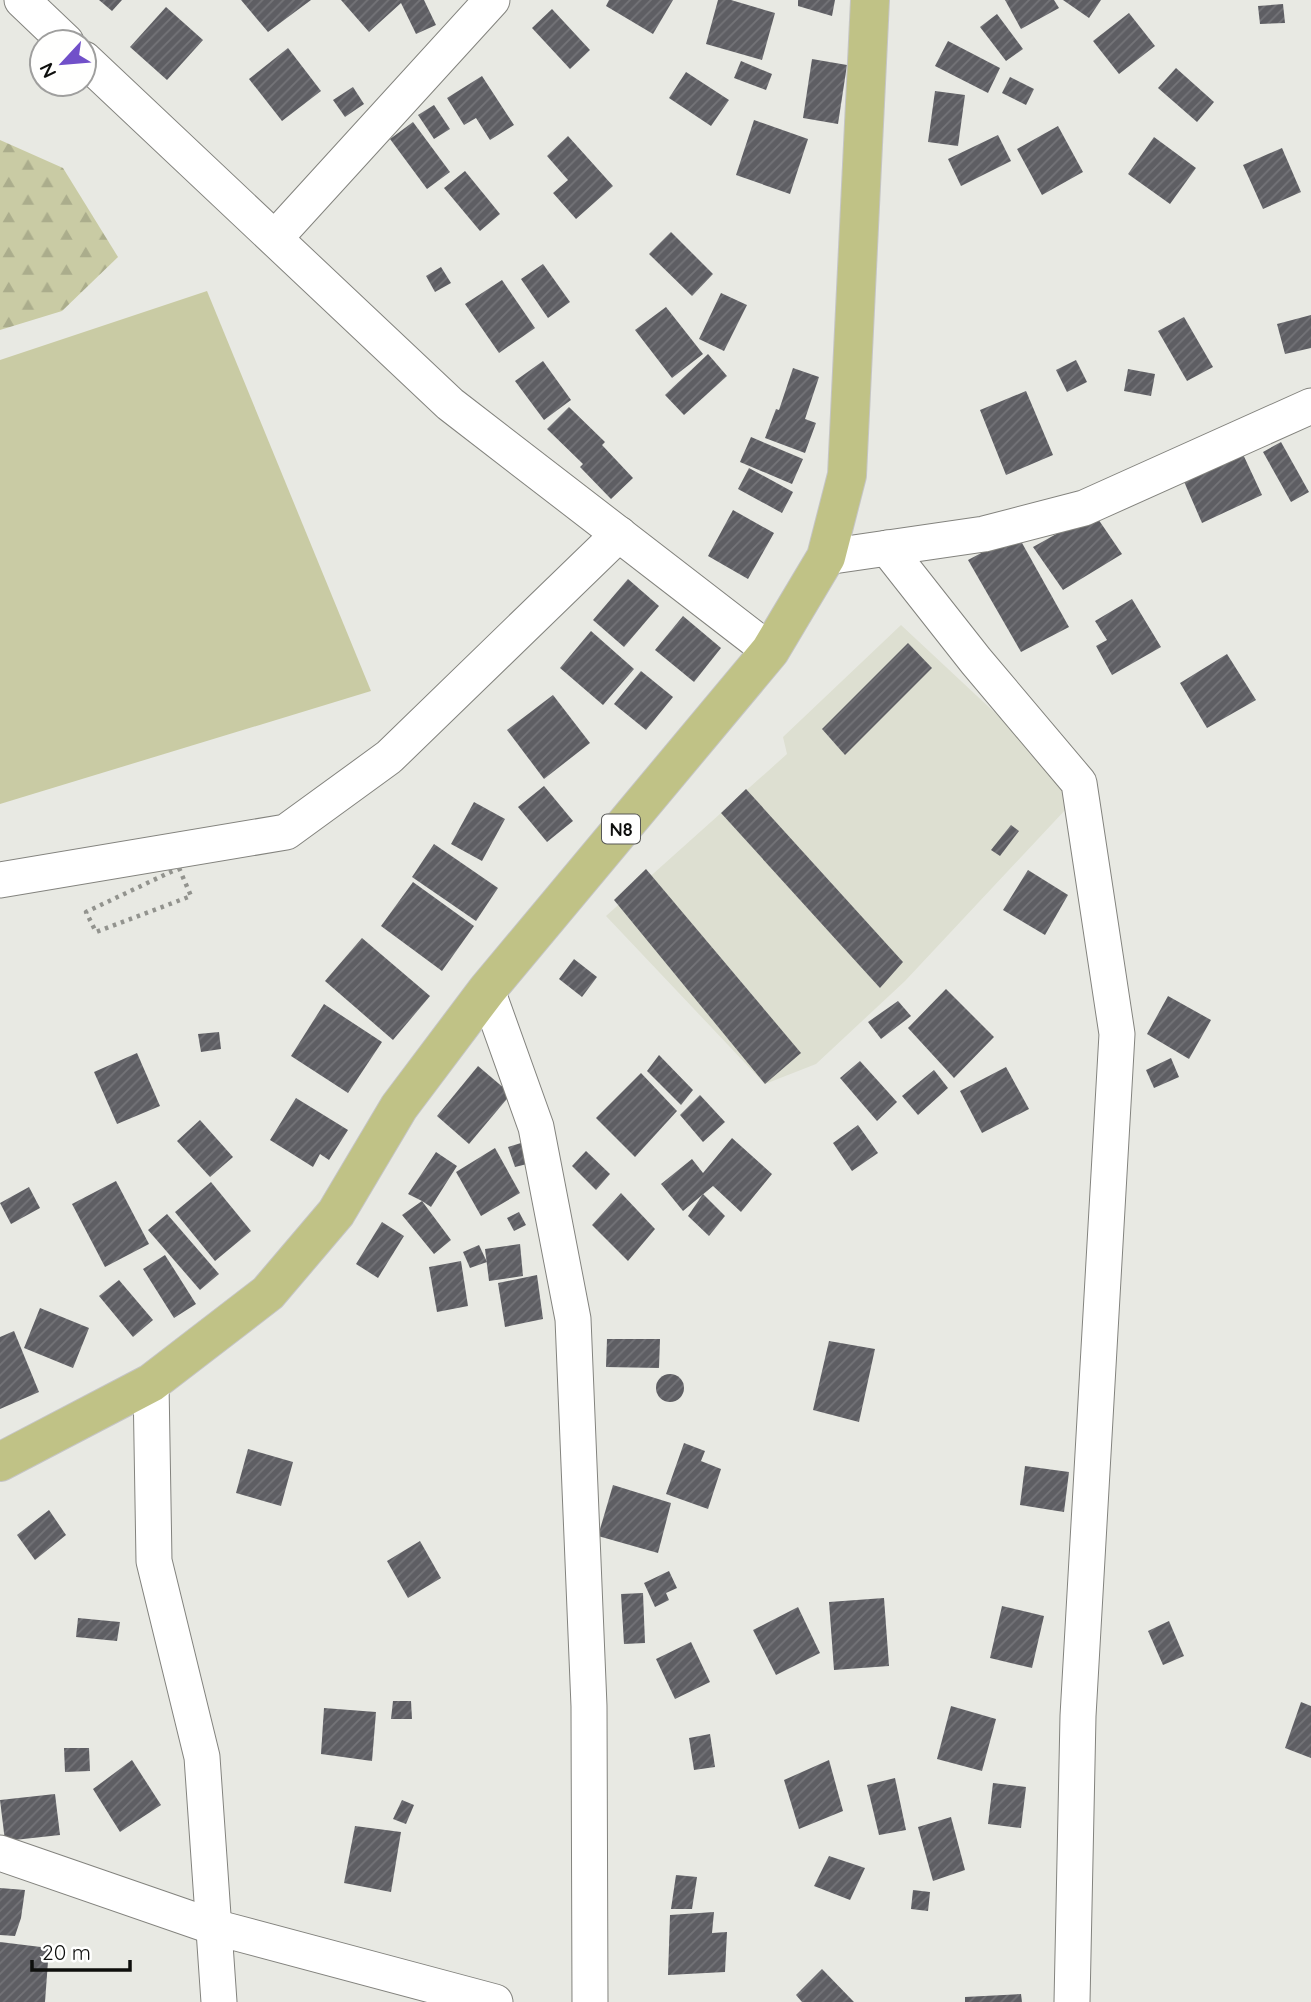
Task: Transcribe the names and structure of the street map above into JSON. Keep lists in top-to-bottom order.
{
  "streets": {
    "main road": ["N8"]
  },
  "scale_bar": "20 m",
  "north": "bottom left"
}
